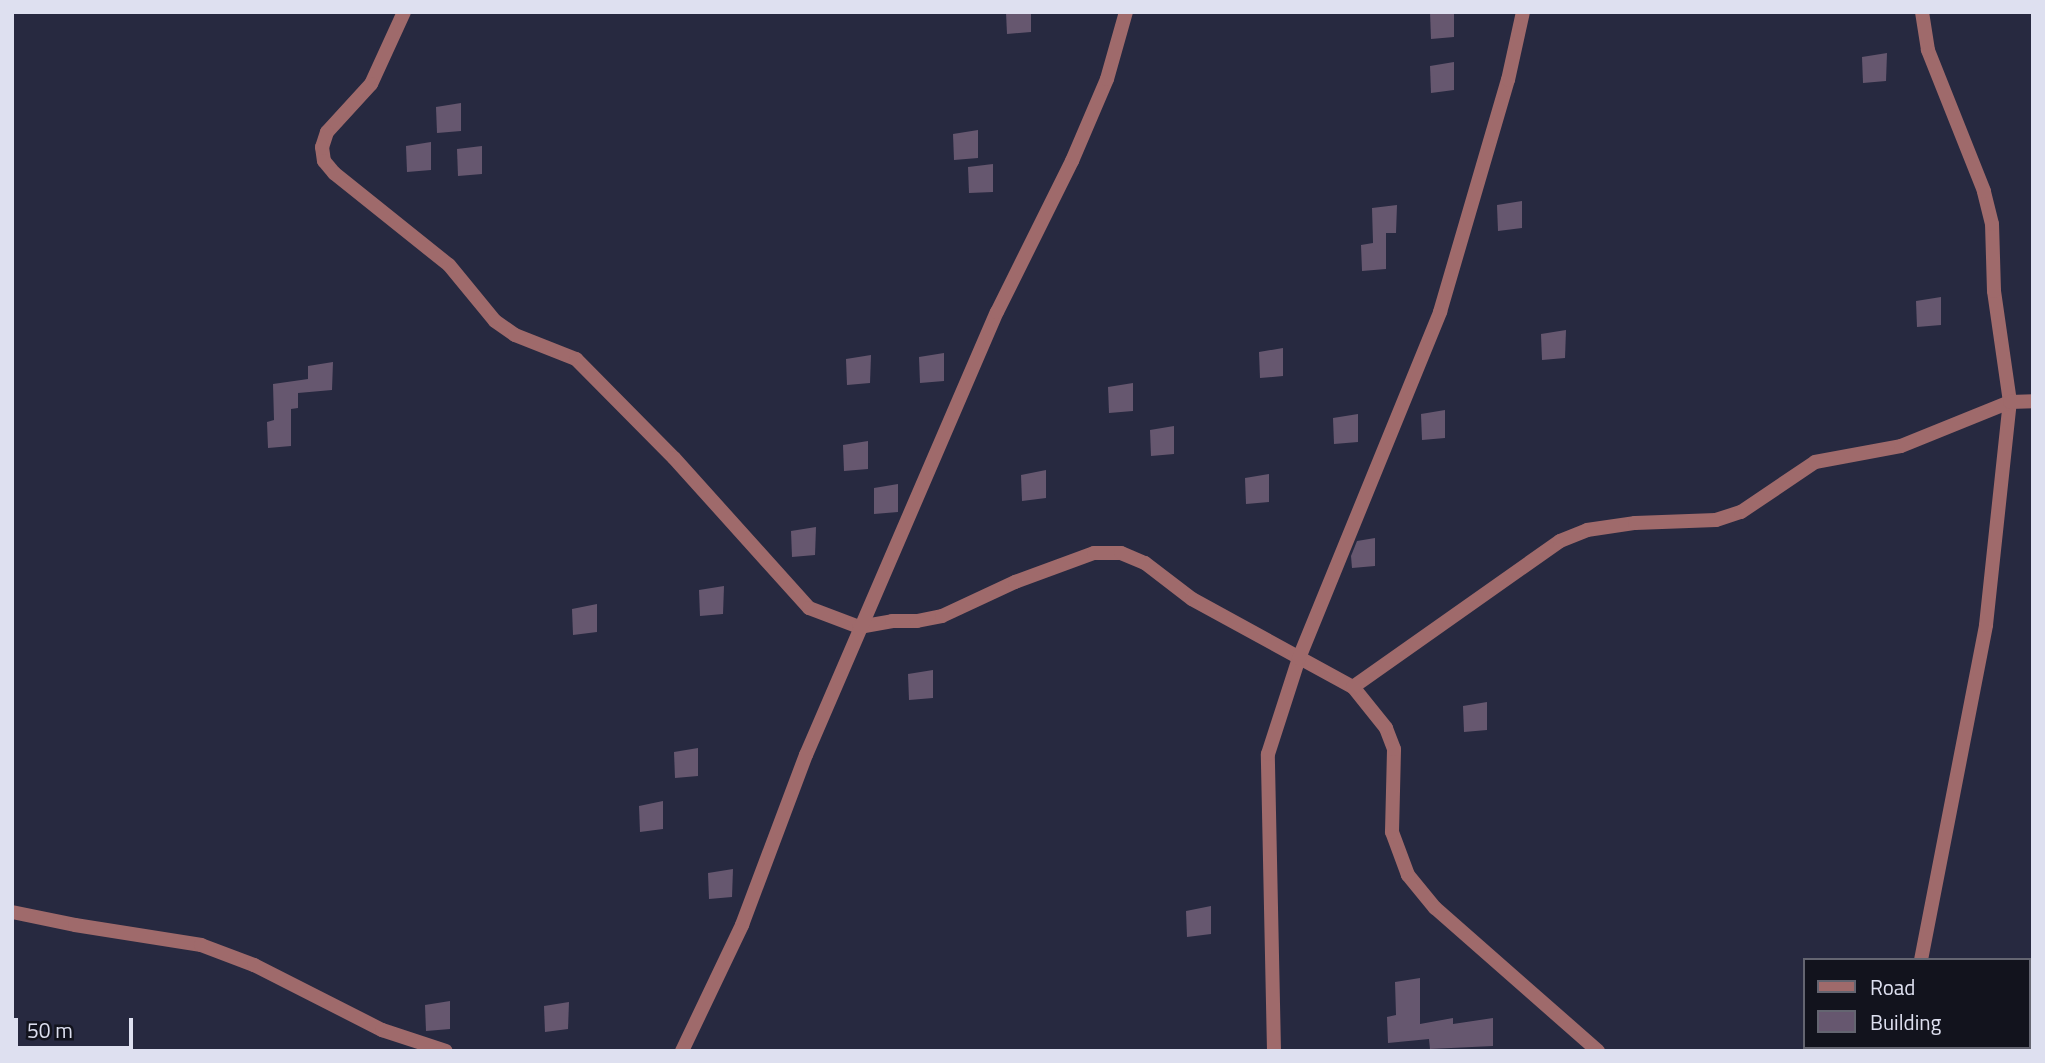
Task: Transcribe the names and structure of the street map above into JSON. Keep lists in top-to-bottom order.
{
  "legend": ["Road", "Building"],
  "scale_bar": "50 m"
}
